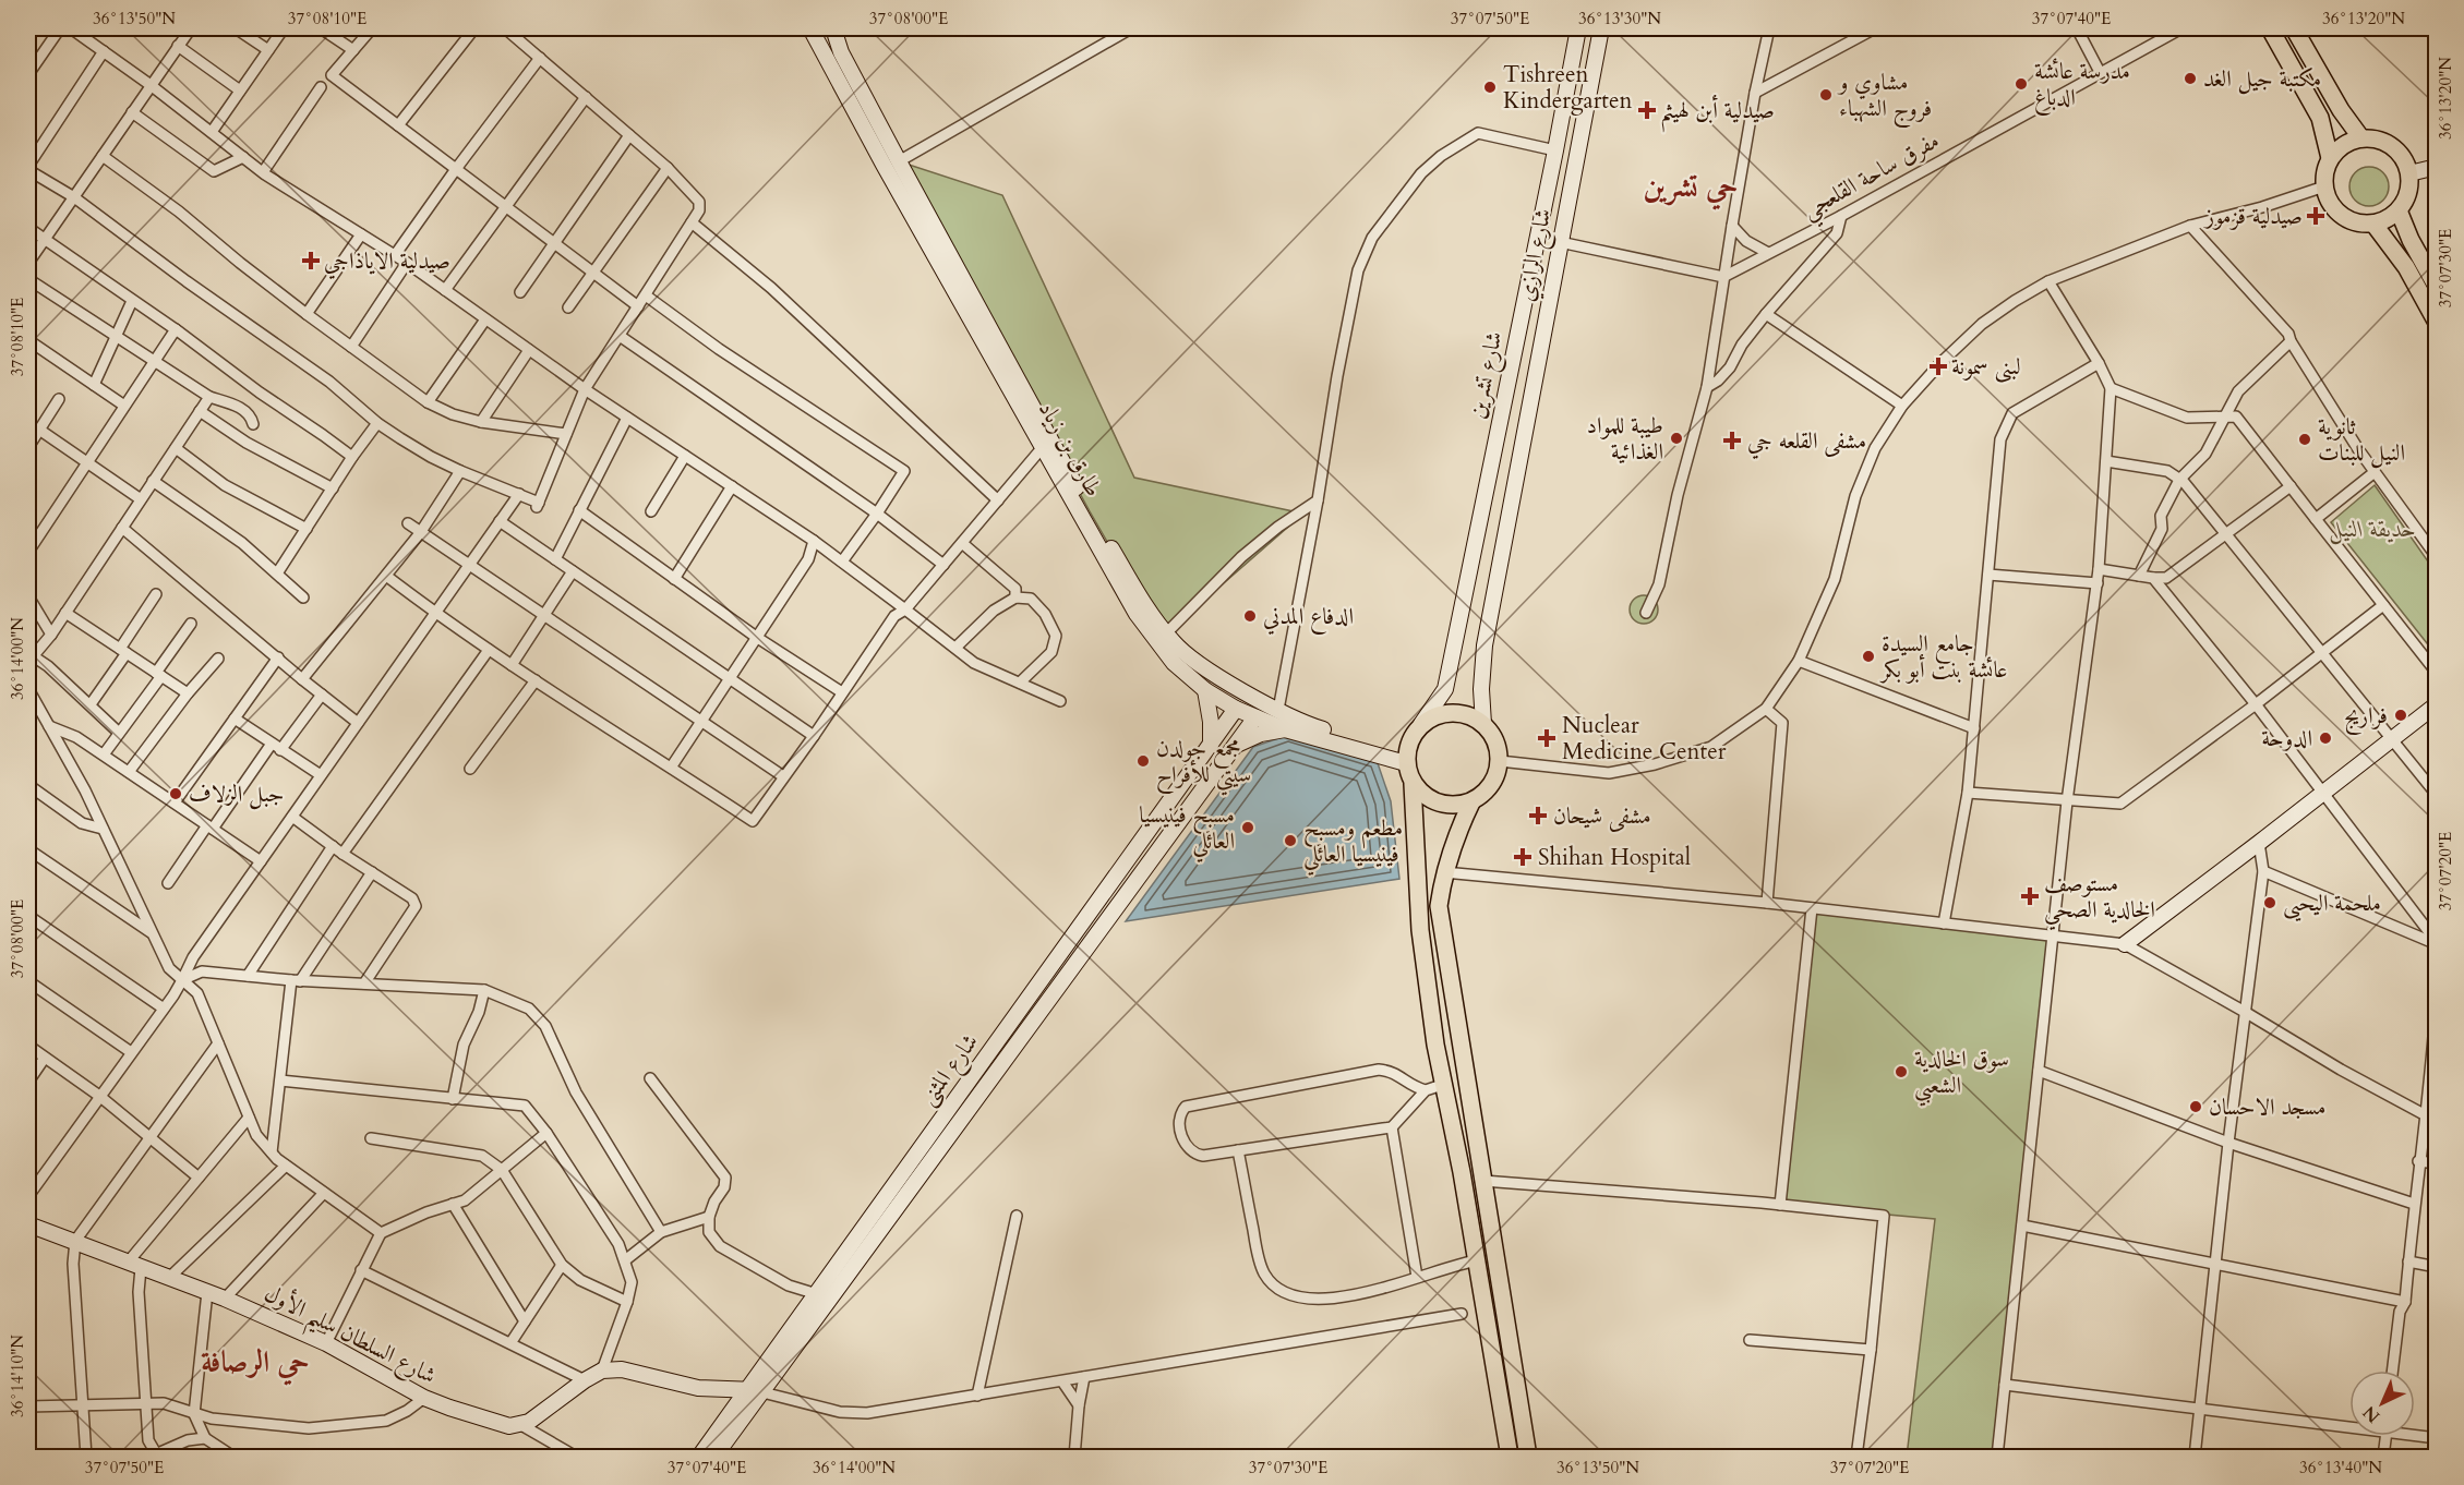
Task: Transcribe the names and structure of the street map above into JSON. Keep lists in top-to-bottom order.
{
  "streets": {
    "main road": [
      "شارع الرازي",
      "شارع تشرين",
      "طارق بن زياد",
      "شارع المثنى",
      "شارع السلطان سليم الأول"
    ],
    "street": ["مفرق ساحة القلعجي"]
  },
  "crossings": [
    ["شارع الرازي", "شارع تشرين"],
    ["شارع الرازي", "طارق بن زياد"],
    ["شارع تشرين", "طارق بن زياد"],
    ["طارق بن زياد", "شارع المثنى"]
  ],
  "districts": ["حي تشرين", "حي الرصافة"],
  "parks": ["حديقة النيل"],
  "places": {
    "other": [
      "مكتبة جيل الغد",
      "مدرسة عائشة الدباغ",
      "Tishreen Kindergarten",
      "مشاوي و فروج الشهباء",
      "طيبة للمواد الغذائية",
      "ثانوية النيل للبنات",
      "الدفاع المدني",
      "جامع السيدة عائشة بنت أبو بكر",
      "فراريج",
      "الدوحة",
      "مجمع جولدن سيتي للأفراح",
      "جبل الزلاف",
      "مسبح فينيسيا العائلي",
      "مطعم ومسبح فينيسيا العائلي",
      "ملحمة اليحيى",
      "سوق الخالدية الشعبي",
      "مسجد الاحسان"
    ],
    "health": [
      "صيدلية أبن لهيثم",
      "صيدلية قزموز",
      "صيدلية الاياذاجي",
      "لبنى سمونة",
      "مشفى القلعه جي",
      "Nuclear Medicine Center",
      "مشفى شيحان",
      "Shihan Hospital",
      "مستوصف الخالدية الصحي"
    ]
  },
  "north": "bottom left",
  "coordinates": [
    "36°13'50\"N",
    "37°08'10\"E",
    "37°08'00\"E",
    "37°07'50\"E",
    "36°13'30\"N",
    "37°07'40\"E",
    "36°13'20\"N",
    "37°07'30\"E",
    "36°14'00\"N",
    "37°07'20\"E",
    "36°14'10\"N",
    "36°13'40\"N"
  ]
}
